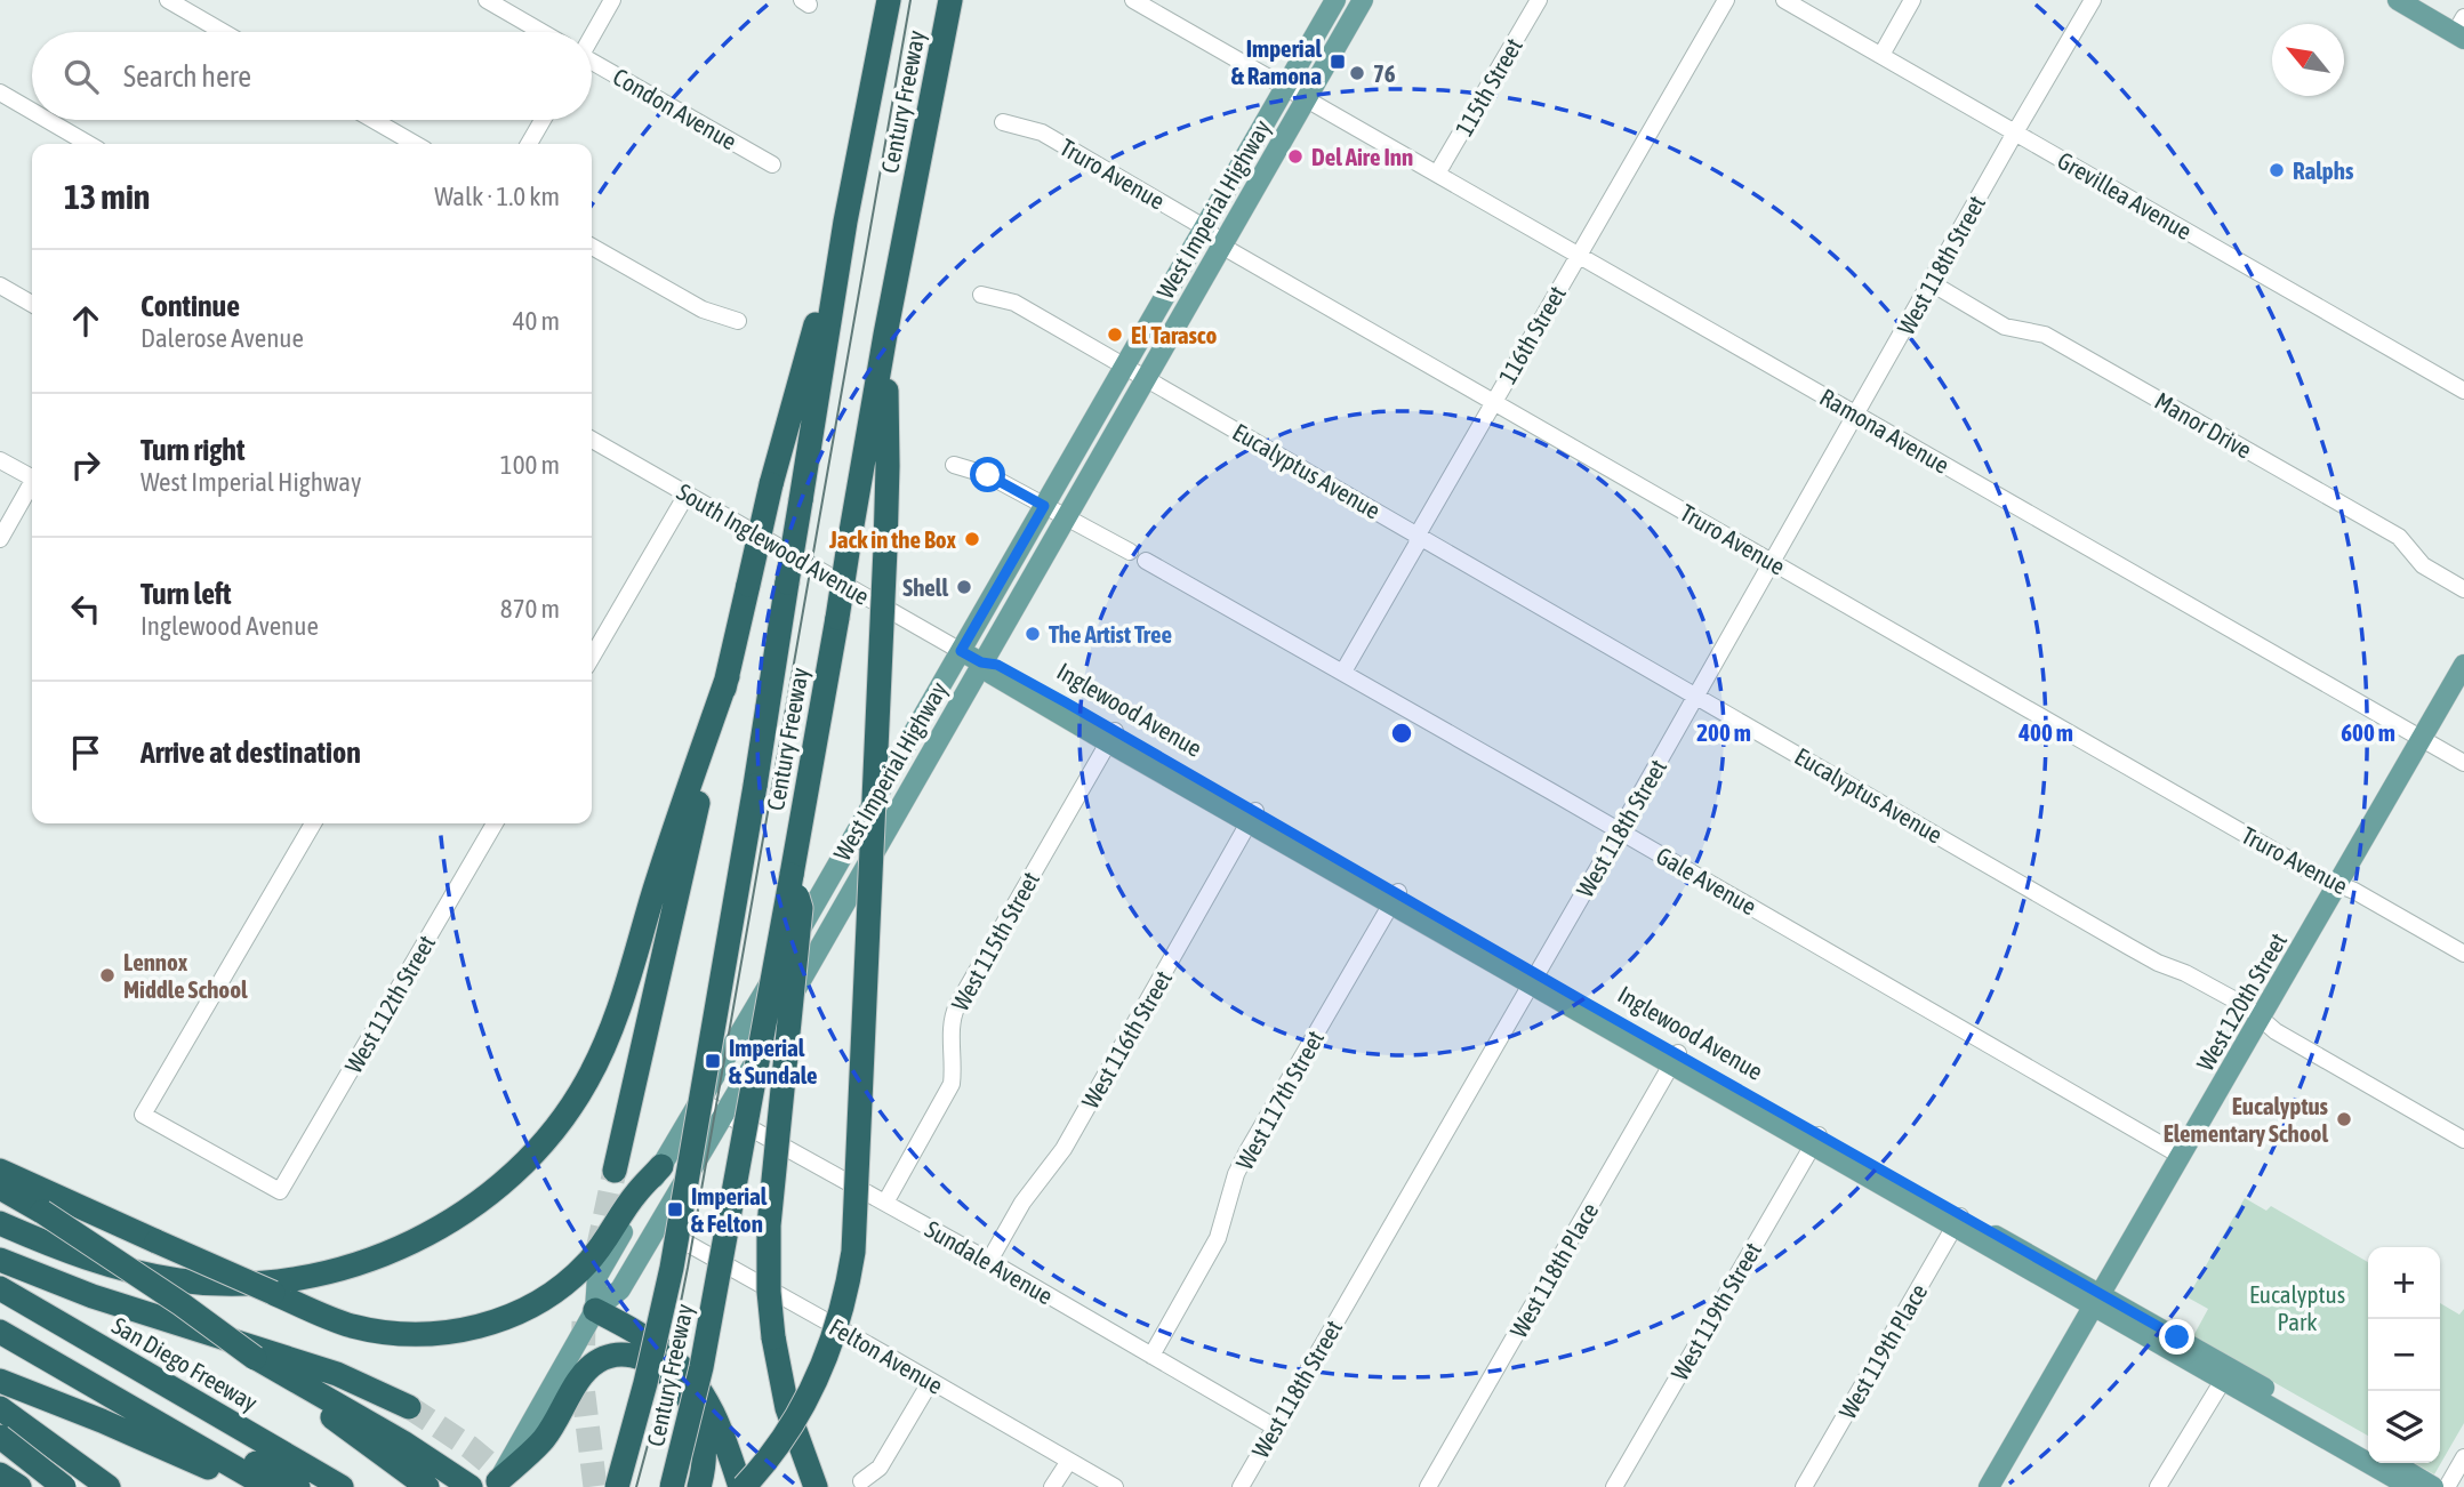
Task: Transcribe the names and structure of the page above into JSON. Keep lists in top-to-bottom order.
{
  "streets": {
    "highway": ["Century Freeway", "San Diego Freeway"],
    "main road": ["West Imperial Highway", "Inglewood Avenue", "West 120th Street"],
    "street": [
      "115th Street",
      "Condon Avenue",
      "Truro Avenue",
      "Grevillea Avenue",
      "West 118th Street",
      "116th Street",
      "Manor Drive",
      "Ramona Avenue",
      "Eucalyptus Avenue",
      "South Inglewood Avenue",
      "Gale Avenue",
      "West 115th Street",
      "West 112th Street",
      "West 116th Street",
      "West 117th Street",
      "Sundale Avenue",
      "West 118th Place",
      "West 119th Street",
      "West 119th Place",
      "Felton Avenue"
    ]
  },
  "crossings": [
    ["115th Street", "Ramona Avenue"],
    ["Truro Avenue", "West Imperial Highway"],
    ["Truro Avenue", "West 118th Street"],
    ["Truro Avenue", "116th Street"],
    ["Truro Avenue", "West 120th Street"],
    ["Grevillea Avenue", "West 118th Street"],
    ["West Imperial Highway", "Ramona Avenue"],
    ["West Imperial Highway", "Eucalyptus Avenue"],
    ["West Imperial Highway", "South Inglewood Avenue"],
    ["West Imperial Highway", "Inglewood Avenue"],
    ["West Imperial Highway", "Sundale Avenue"],
    ["West Imperial Highway", "Felton Avenue"],
    ["West 118th Street", "Manor Drive"],
    ["West 118th Street", "Ramona Avenue"],
    ["West 118th Street", "Eucalyptus Avenue"],
    ["West 118th Street", "Inglewood Avenue"],
    ["West 118th Street", "Gale Avenue"],
    ["West 118th Street", "Sundale Avenue"],
    ["116th Street", "Ramona Avenue"],
    ["116th Street", "Eucalyptus Avenue"],
    ["116th Street", "Gale Avenue"],
    ["Ramona Avenue", "West 120th Street"],
    ["Eucalyptus Avenue", "West 120th Street"],
    ["South Inglewood Avenue", "Inglewood Avenue"],
    ["Inglewood Avenue", "West 115th Street"],
    ["Inglewood Avenue", "West 120th Street"],
    ["Inglewood Avenue", "West 116th Street"],
    ["Inglewood Avenue", "West 117th Street"],
    ["Inglewood Avenue", "West 118th Place"],
    ["Inglewood Avenue", "West 119th Street"],
    ["Inglewood Avenue", "West 119th Place"],
    ["Gale Avenue", "West 120th Street"],
    ["West 115th Street", "Sundale Avenue"],
    ["West 116th Street", "Sundale Avenue"],
    ["West 117th Street", "Sundale Avenue"]
  ],
  "parks": ["Eucalyptus Park"],
  "places": {
    "transit": ["Imperial & Ramona", "Imperial & Sundale", "Imperial & Felton"],
    "other": [
      "76",
      "Del Aire Inn",
      "Ralphs",
      "El Tarasco",
      "Jack in the Box",
      "Shell",
      "The Artist Tree",
      "Lennox Middle School",
      "Eucalyptus Elementary School"
    ]
  },
  "north": "top left",
  "page": {
    "search": "Search here",
    "heading": ["13 min", "Walk · 1.0 km"],
    "list": [
      ["Continue", "Dalerose Avenue", "40 m"],
      ["Turn right", "West Imperial Highway", "100 m"],
      ["Turn left", "Inglewood Avenue", "870 m"],
      "Arrive at destination"
    ],
    "map_buttons": ["+", "−"]
  },
  "rings": ["200 m", "400 m", "600 m"]
}
